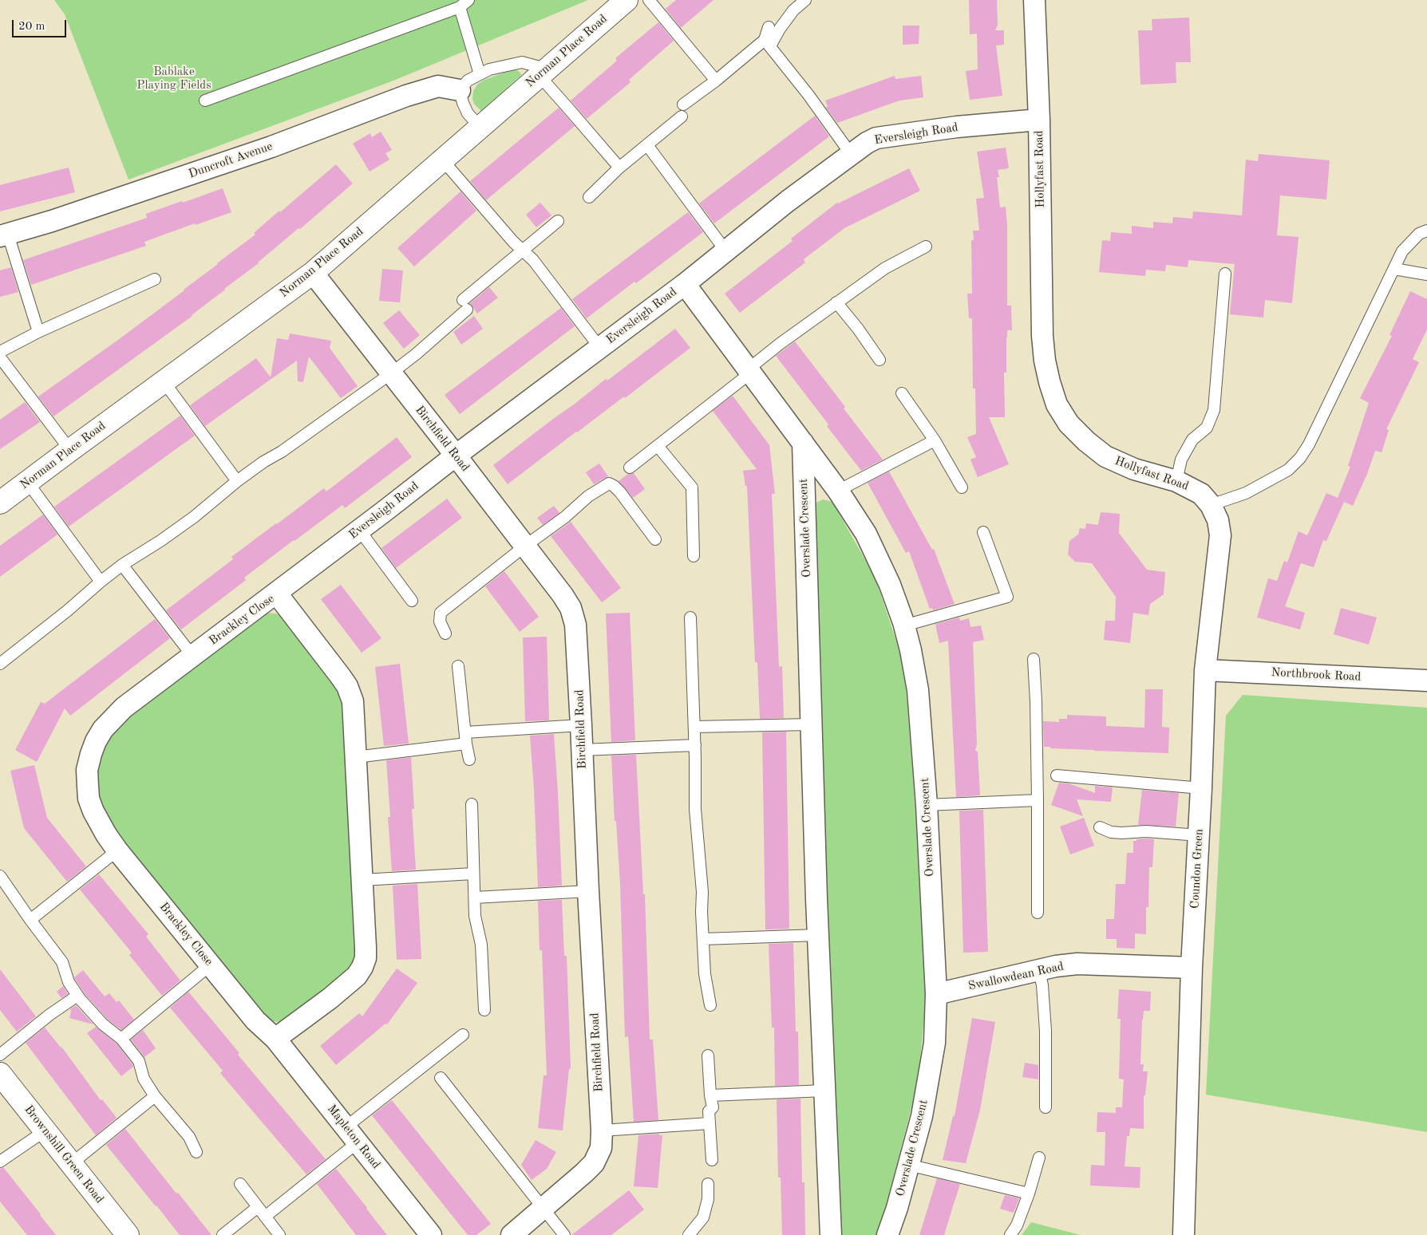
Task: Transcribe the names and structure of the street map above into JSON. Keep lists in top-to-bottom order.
{
  "streets": {
    "street": [
      "Norman Place Road",
      "Eversleigh Road",
      "Duncroft Avenue",
      "Hollyfast Road",
      "Birchfield Road",
      "Overslade Crescent",
      "Brackley Close",
      "Northbrook Road",
      "Coundon Green",
      "Swallowdean Road",
      "Mapleton Road",
      "Brownshill Green Road"
    ]
  },
  "crossings": [
    ["Norman Place Road", "Birchfield Road"],
    ["Eversleigh Road", "Hollyfast Road"],
    ["Eversleigh Road", "Birchfield Road"],
    ["Eversleigh Road", "Overslade Crescent"],
    ["Eversleigh Road", "Brackley Close"],
    ["Hollyfast Road", "Coundon Green"],
    ["Overslade Crescent", "Swallowdean Road"],
    ["Brackley Close", "Mapleton Road"],
    ["Northbrook Road", "Coundon Green"],
    ["Coundon Green", "Swallowdean Road"]
  ],
  "parks": ["Bablake Playing Fields"],
  "scale_bar": "20 m"
}
